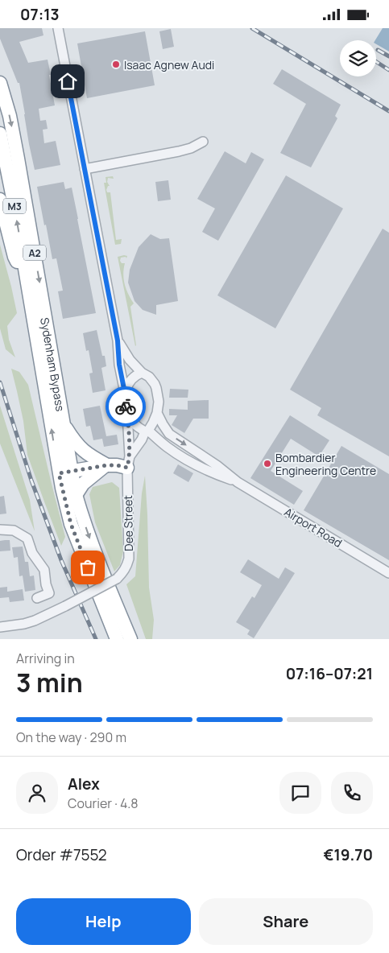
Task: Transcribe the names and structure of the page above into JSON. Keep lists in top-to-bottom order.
{
  "streets": {
    "highway": ["M3", "A2", "Sydenham Bypass"],
    "street": ["Dee Street", "Airport Road"]
  },
  "crossings": [
    ["M3", "A2"],
    ["M3", "Sydenham Bypass"],
    ["A2", "Sydenham Bypass"],
    ["Dee Street", "Airport Road"]
  ],
  "places": ["Isaac Agnew Audi", "Bombardier Engineering Centre"],
  "page": {
    "status": "07:13",
    "heading": ["3 min", "Arriving in", "07:16–07:21"],
    "panel": [
      "Alex",
      "Courier · 4.8",
      "Order #7552",
      "€19.70"
    ],
    "bar": "On the way · 290 m",
    "buttons": ["Help", "Share"]
  }
}
